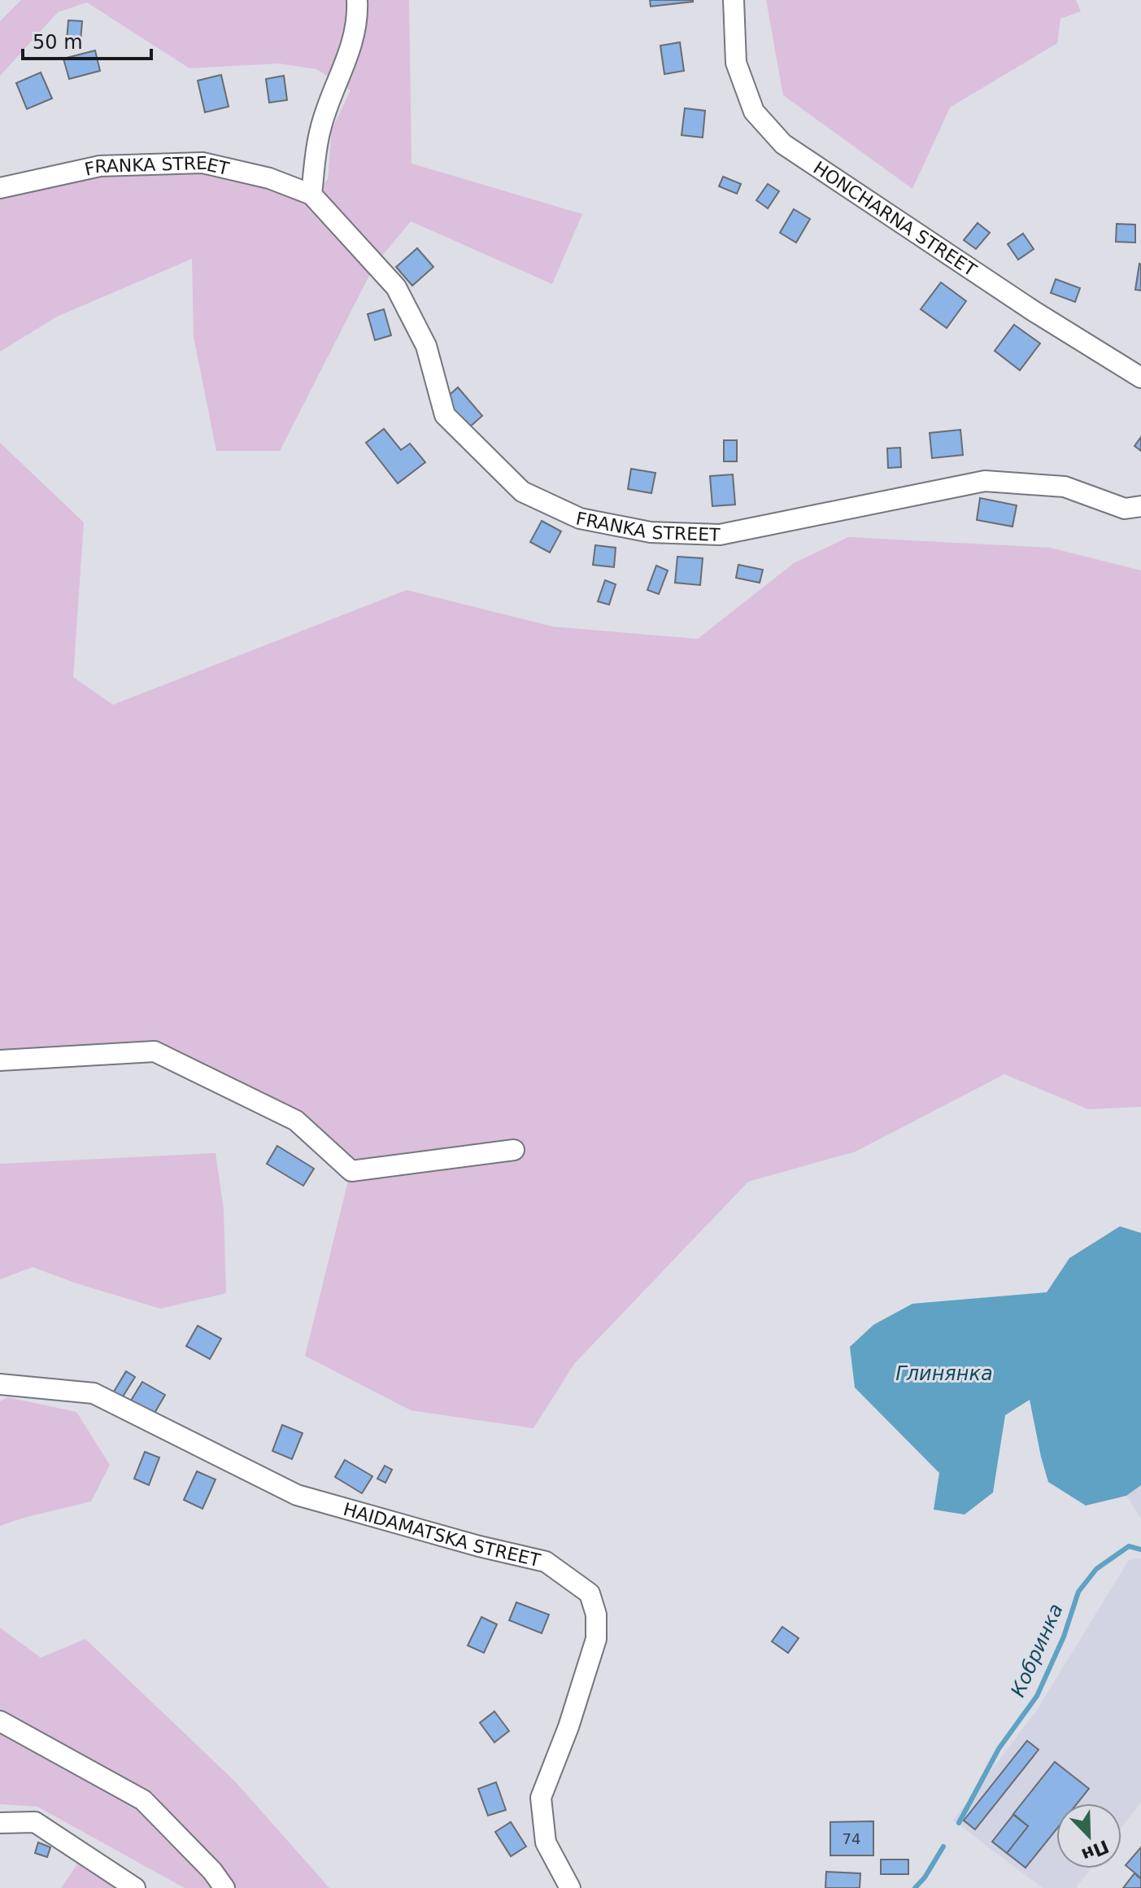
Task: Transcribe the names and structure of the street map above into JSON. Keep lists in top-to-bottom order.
{
  "streets": {
    "street": ["FRANKA STREET", "HONCHARNA STREET", "HAIDAMATSKA STREET"]
  },
  "water": ["Глинянка", "Кобринка"],
  "house_numbers": ["74"],
  "scale_bar": "50 m",
  "north": "bottom right"
}
